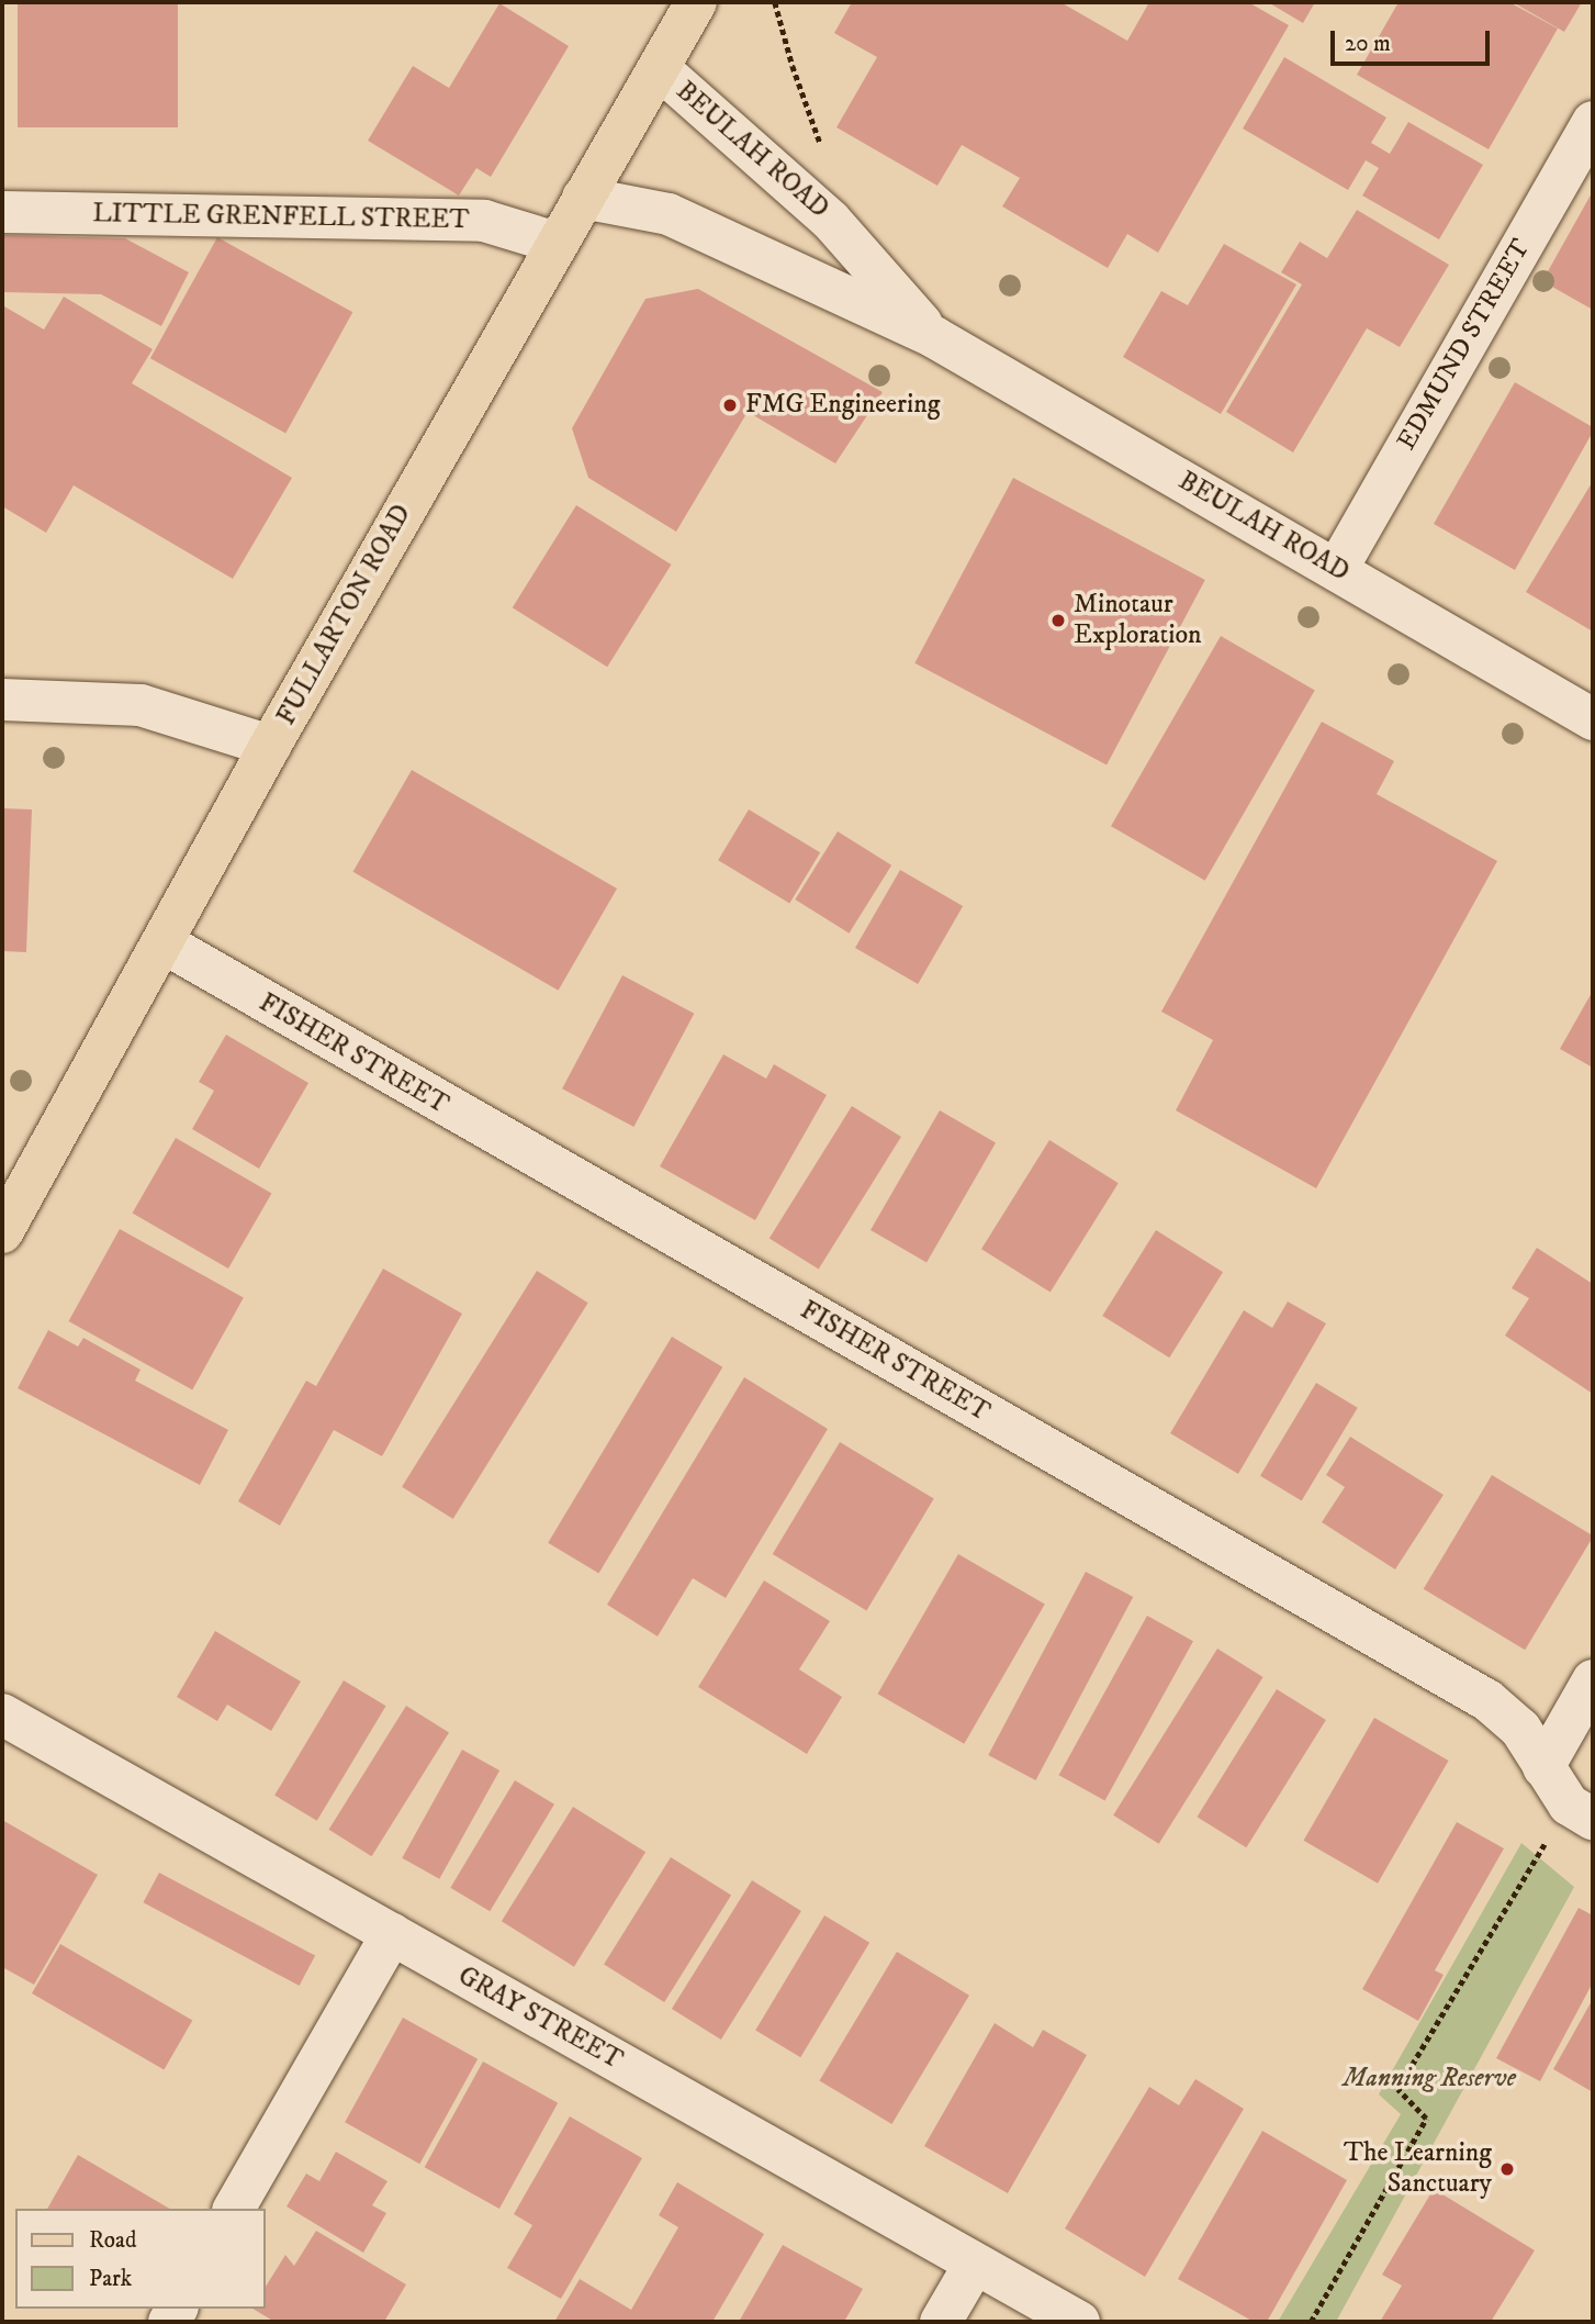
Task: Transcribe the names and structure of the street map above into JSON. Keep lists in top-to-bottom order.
{
  "streets": {
    "main road": ["FULLARTON ROAD"],
    "street": [
      "BEULAH ROAD",
      "LITTLE GRENFELL STREET",
      "EDMUND STREET",
      "FISHER STREET",
      "GRAY STREET"
    ]
  },
  "crossings": [
    ["BEULAH ROAD", "EDMUND STREET"],
    ["BEULAH ROAD", "FULLARTON ROAD"],
    ["LITTLE GRENFELL STREET", "FULLARTON ROAD"],
    ["FULLARTON ROAD", "FISHER STREET"]
  ],
  "parks": ["Manning Reserve"],
  "places": ["FMG Engineering", "Minotaur Exploration", "The Learning Sanctuary"],
  "legend": ["Road", "Park"],
  "scale_bar": "20 m"
}
